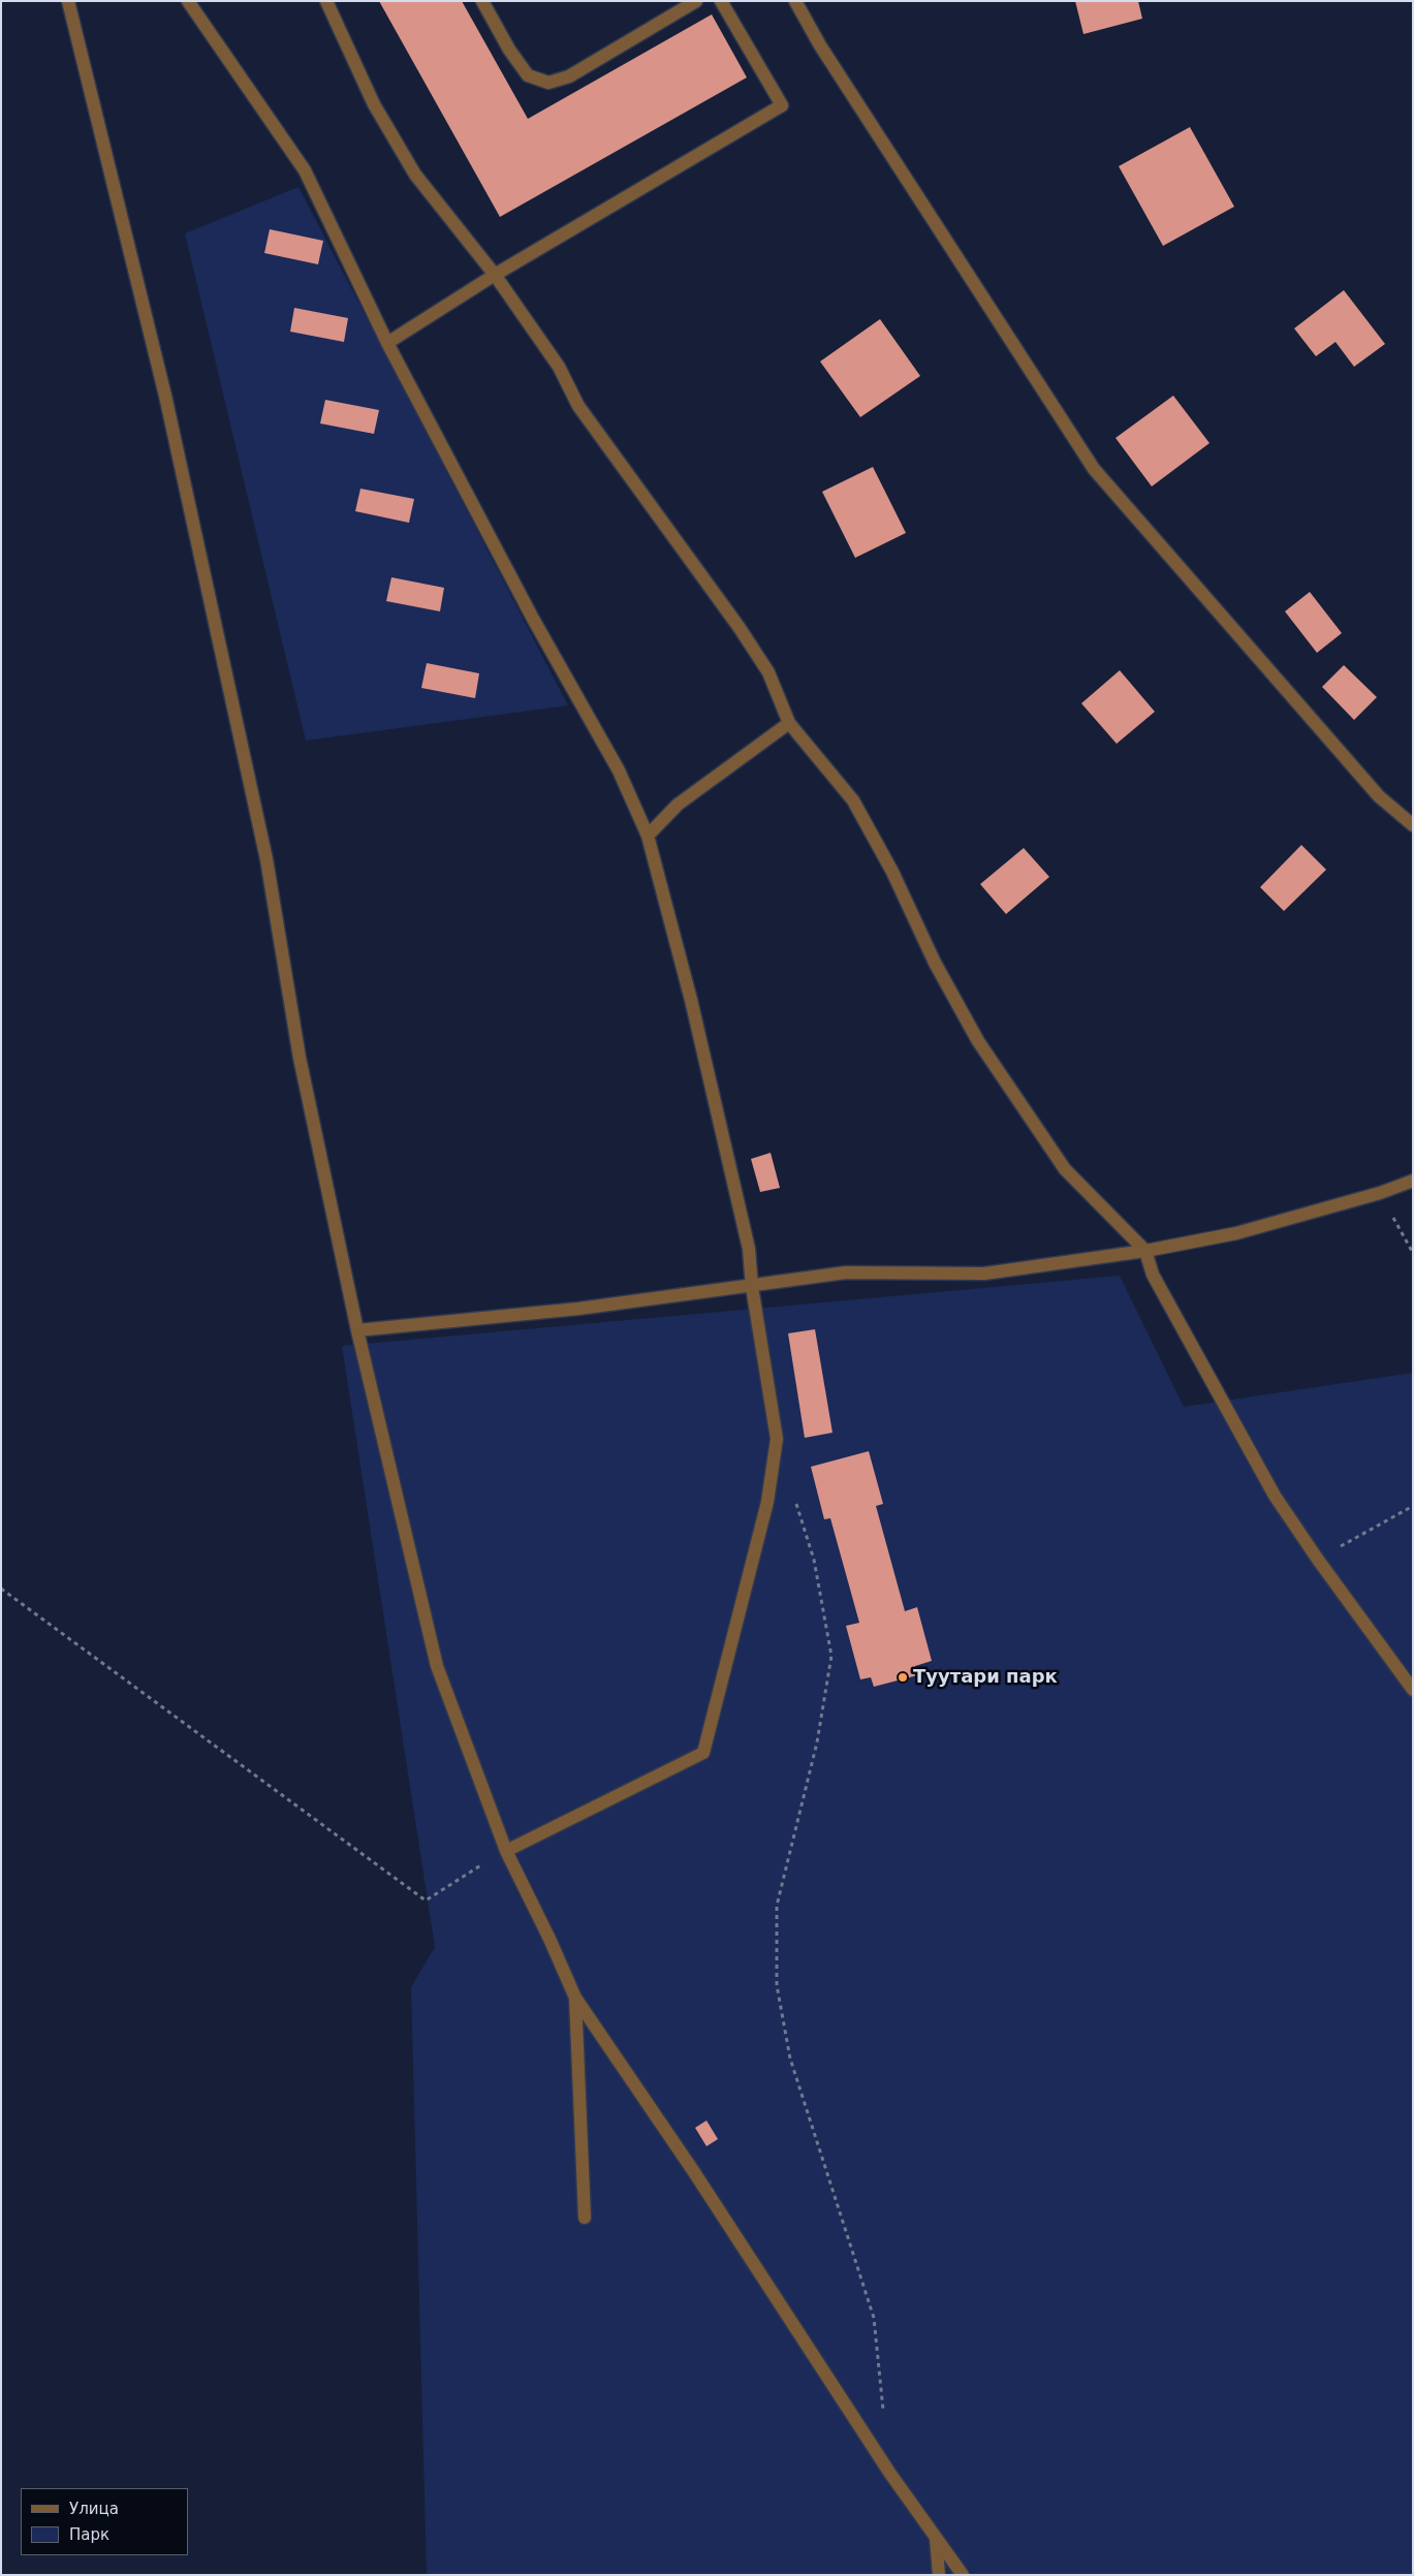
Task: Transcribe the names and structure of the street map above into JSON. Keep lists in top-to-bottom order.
{
  "places": ["Туутари парк"],
  "legend": ["Улица", "Парк"]
}
